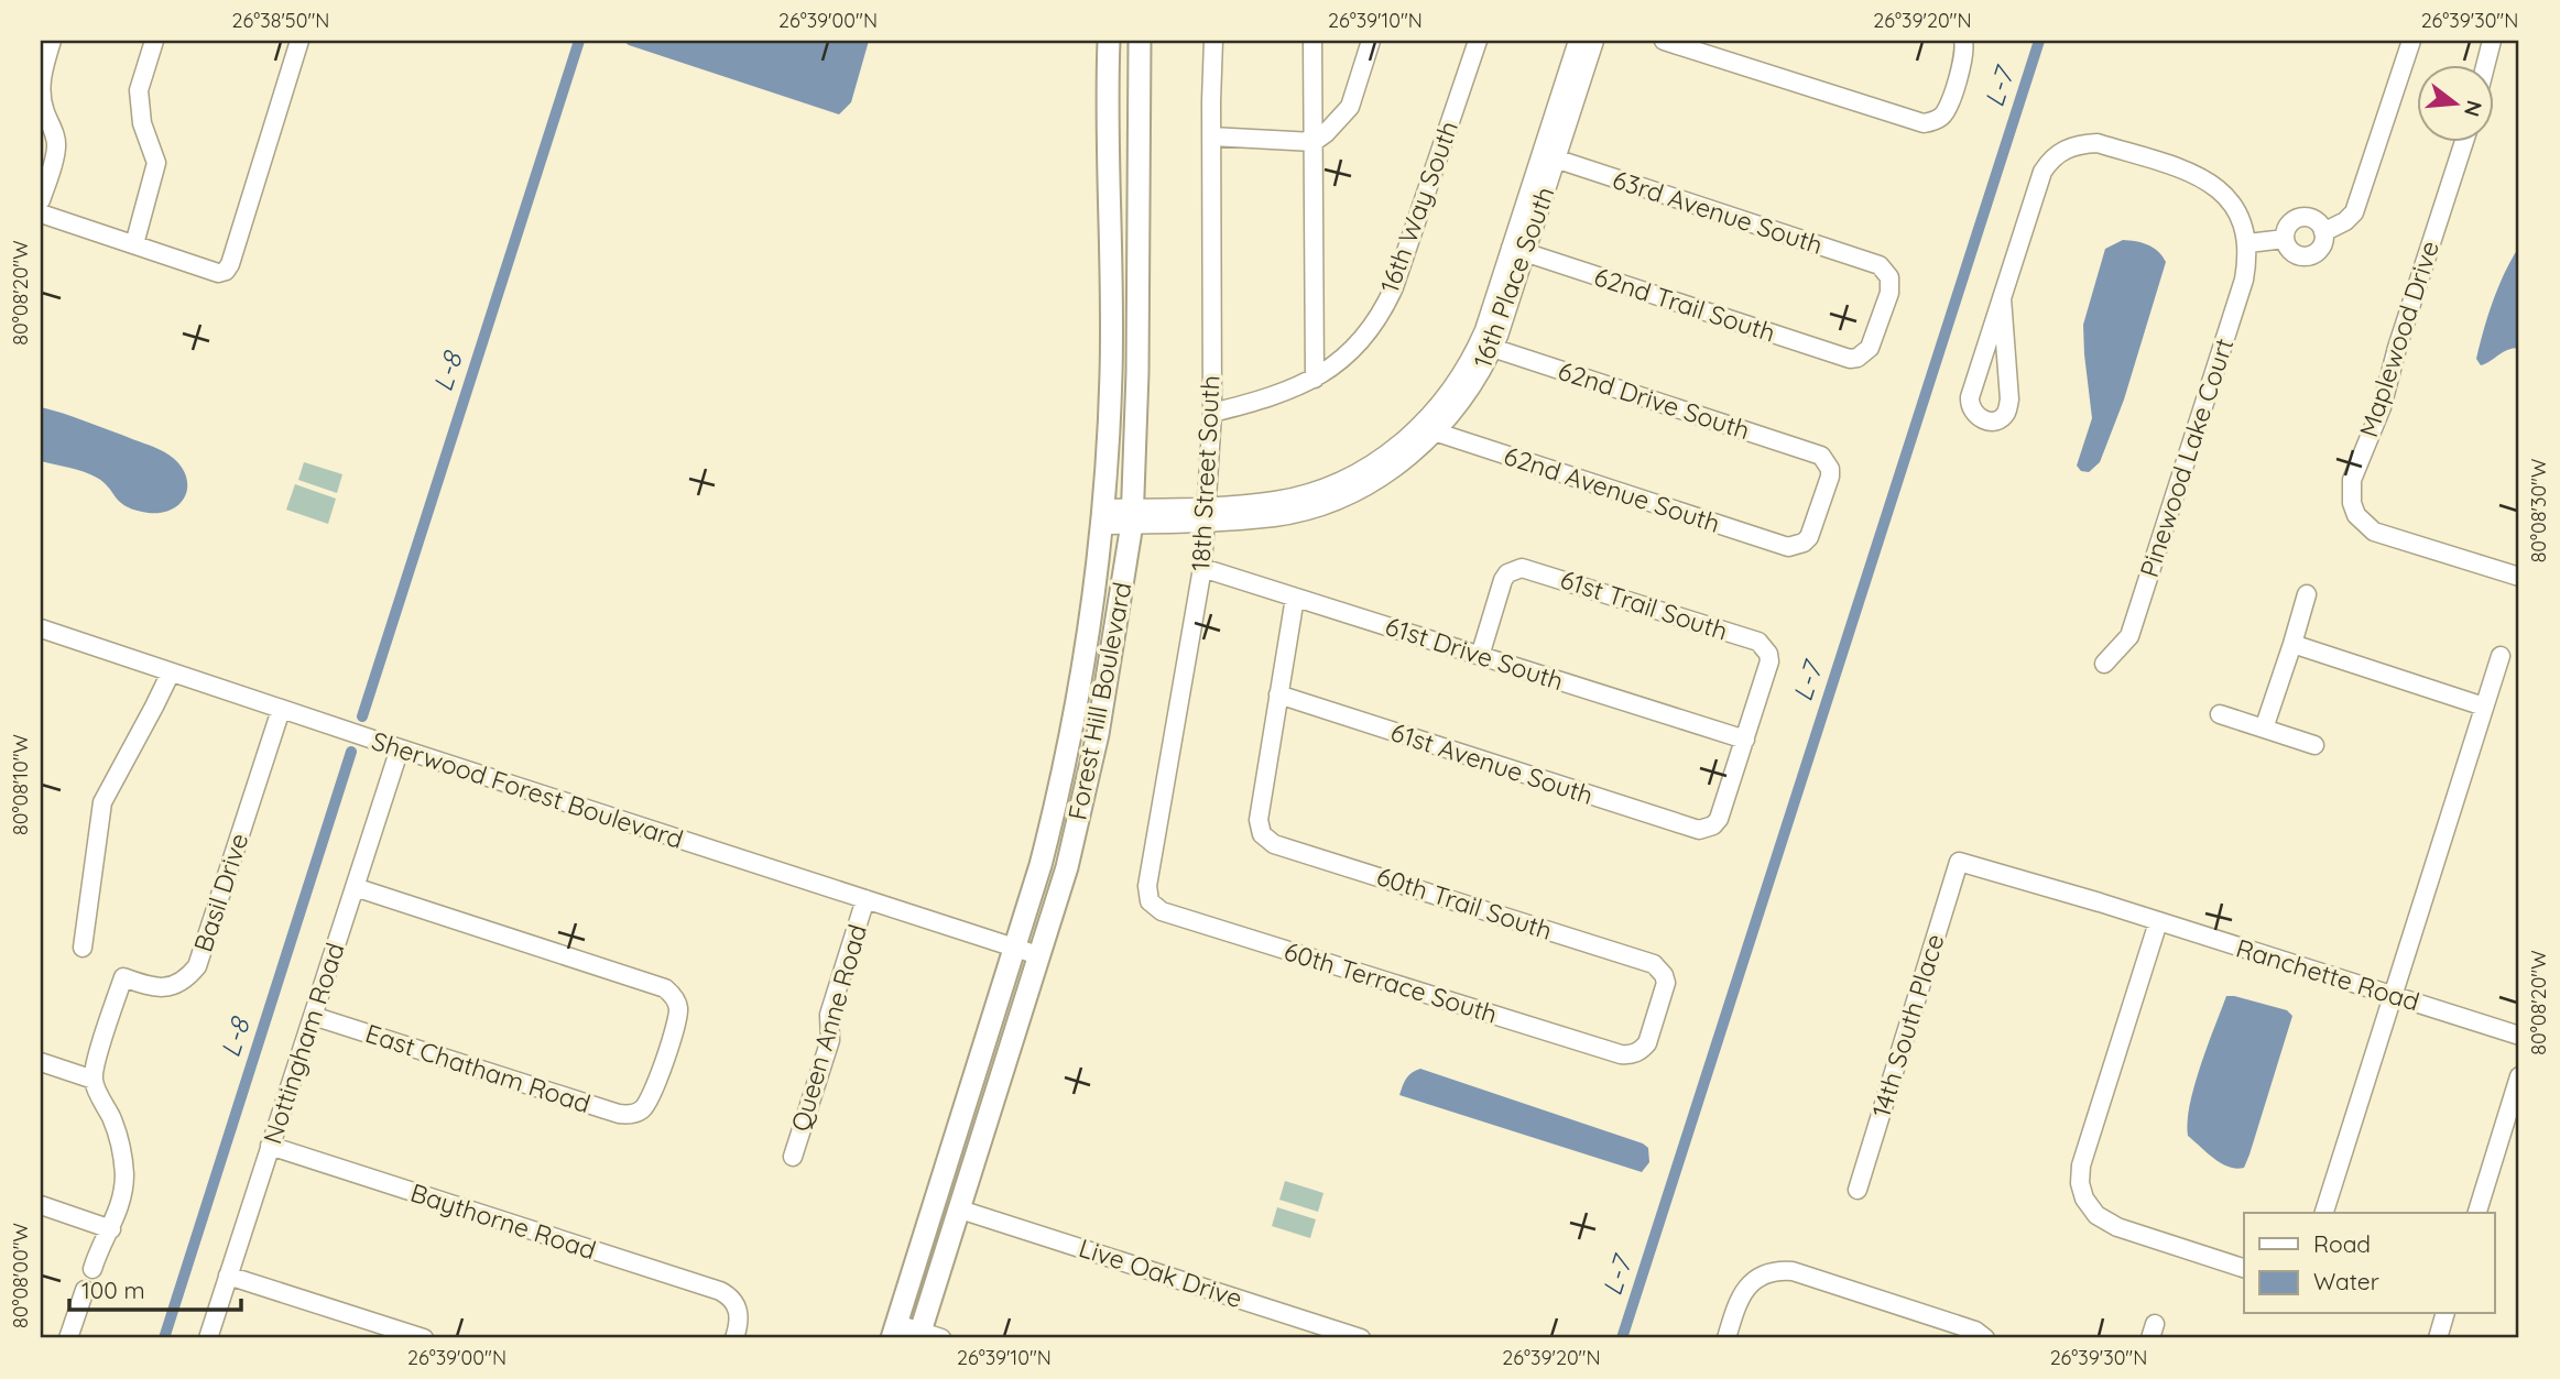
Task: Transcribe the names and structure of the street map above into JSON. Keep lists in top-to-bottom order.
{
  "streets": {
    "main road": ["Forest Hill Boulevard"],
    "street": [
      "16th Way South",
      "63rd Avenue South",
      "16th Place South",
      "62nd Trail South",
      "Maplewood Drive",
      "62nd Drive South",
      "Pinewood Lake Court",
      "18th Street South",
      "62nd Avenue South",
      "61st Trail South",
      "61st Drive South",
      "61st Avenue South",
      "Sherwood Forest Boulevard",
      "Basil Drive",
      "60th Trail South",
      "Ranchette Road",
      "60th Terrace South",
      "14th South Place",
      "Queen Anne Road",
      "Nottingham Road",
      "East Chatham Road",
      "Baythorne Road",
      "Live Oak Drive"
    ]
  },
  "crossings": [
    ["16th Way South", "18th Street South"],
    ["63rd Avenue South", "16th Place South"],
    ["63rd Avenue South", "62nd Trail South"],
    ["16th Place South", "62nd Trail South"],
    ["16th Place South", "62nd Drive South"],
    ["16th Place South", "18th Street South"],
    ["16th Place South", "62nd Avenue South"],
    ["16th Place South", "Forest Hill Boulevard"],
    ["62nd Drive South", "62nd Avenue South"],
    ["18th Street South", "61st Drive South"],
    ["18th Street South", "60th Terrace South"],
    ["61st Trail South", "61st Drive South"],
    ["61st Trail South", "61st Avenue South"],
    ["61st Drive South", "61st Avenue South"],
    ["Forest Hill Boulevard", "Sherwood Forest Boulevard"],
    ["Forest Hill Boulevard", "Live Oak Drive"],
    ["61st Avenue South", "60th Trail South"],
    ["Sherwood Forest Boulevard", "Basil Drive"],
    ["Sherwood Forest Boulevard", "Queen Anne Road"],
    ["Sherwood Forest Boulevard", "Nottingham Road"],
    ["60th Trail South", "60th Terrace South"],
    ["Ranchette Road", "14th South Place"],
    ["Nottingham Road", "East Chatham Road"],
    ["Nottingham Road", "Baythorne Road"]
  ],
  "water": ["L-7", "L-8"],
  "legend": ["Road", "Water"],
  "scale_bar": "100 m",
  "north": "right",
  "coordinates": [
    "26°38'50\"N",
    "26°39'00\"N",
    "26°39'10\"N",
    "26°39'20\"N",
    "26°39'30\"N",
    "80°08'20\"W",
    "80°08'30\"W",
    "80°08'10\"W",
    "80°08'00\"W"
  ]
}
